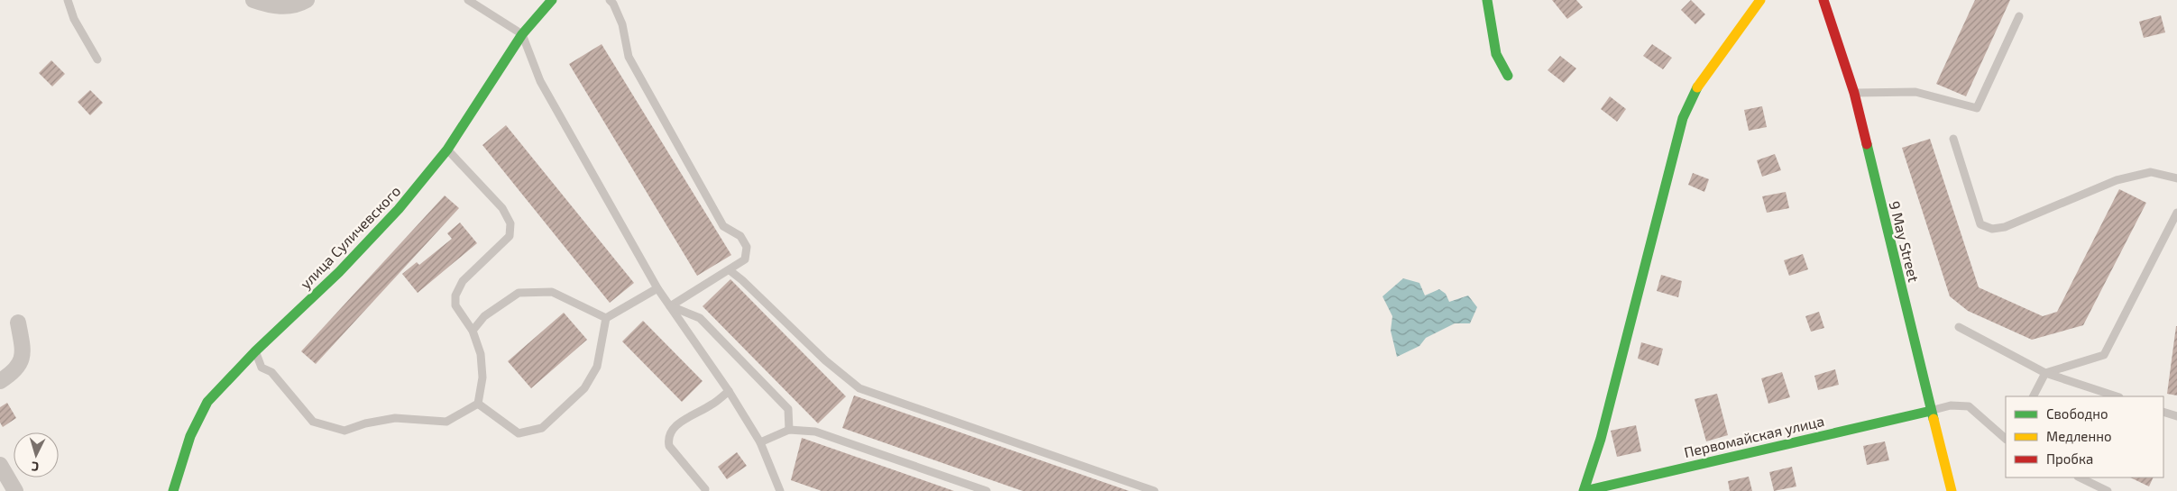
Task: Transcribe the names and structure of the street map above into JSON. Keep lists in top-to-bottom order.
{
  "streets": {
    "street": ["улица Суличевского", "9 May Street", "Первомайская улица"]
  },
  "crossings": [
    ["9 May Street", "Первомайская улица"]
  ],
  "legend": ["Свободно", "Медленно", "Пробка"],
  "north": "bottom"
}
